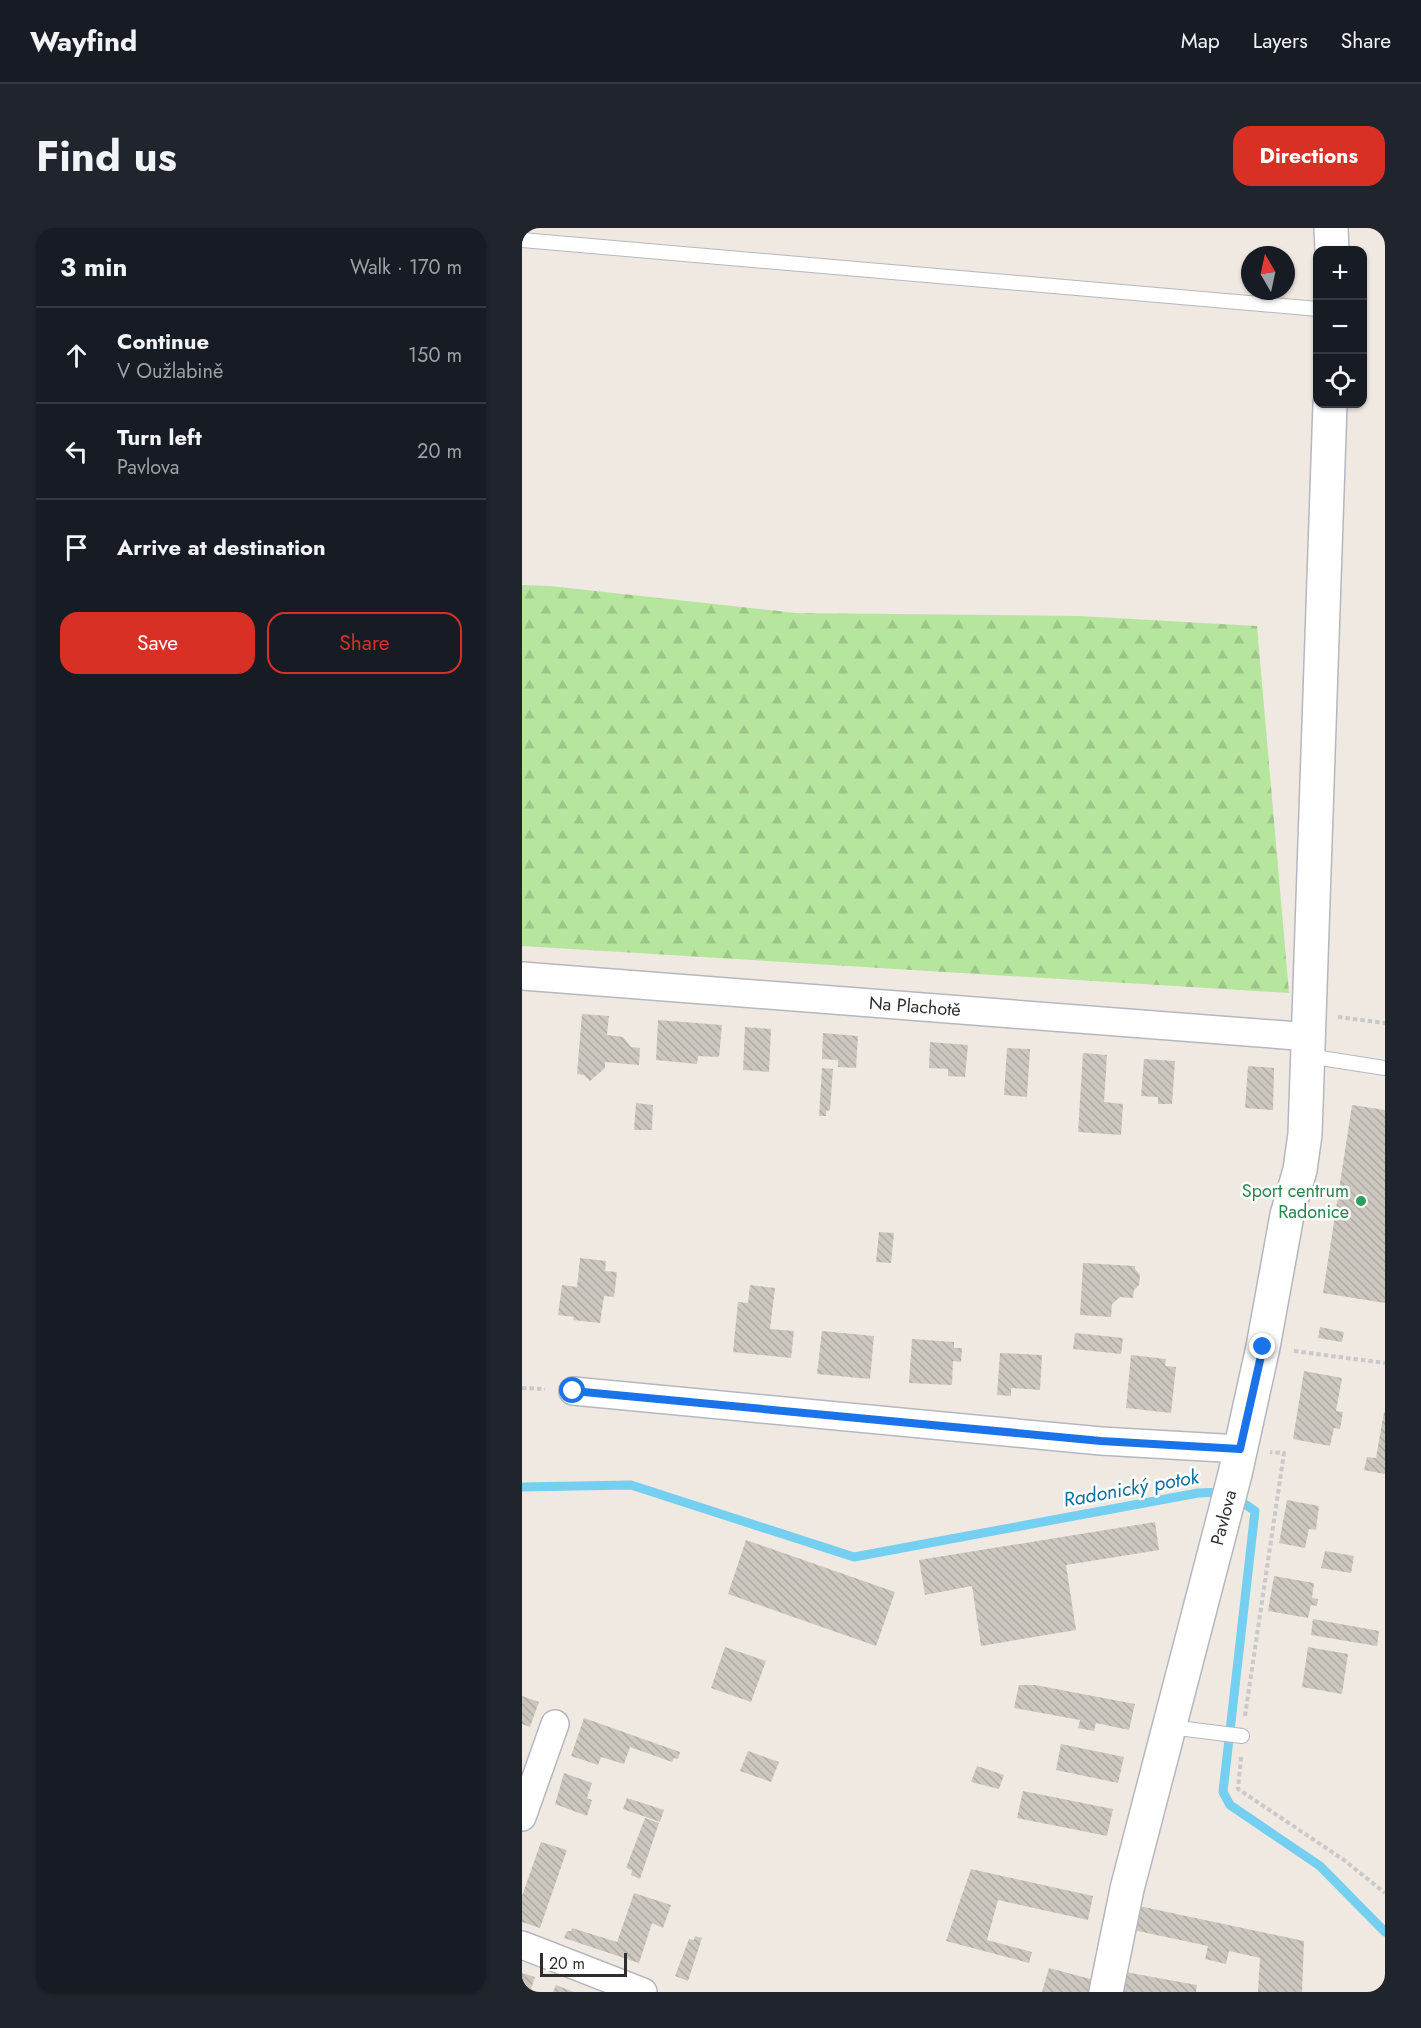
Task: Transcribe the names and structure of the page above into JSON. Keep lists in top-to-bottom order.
{
  "streets": {
    "street": ["Na Plachotě", "Pavlova"]
  },
  "crossings": [
    ["Na Plachotě", "Pavlova"]
  ],
  "water": ["Radonický potok"],
  "places": ["Sport centrum Radonice"],
  "scale_bar": "20 m",
  "north": "top",
  "page": {
    "header": "Wayfind",
    "nav": ["Map", "Layers", "Share"],
    "title": "Find us",
    "buttons": [
      "Directions",
      ["Save", "Share"]
    ],
    "heading": ["3 min", "Walk · 170 m"],
    "map_buttons": ["+", "−"],
    "list": [
      ["Continue", "V Oužlabině", "150 m"],
      ["Turn left", "Pavlova", "20 m"],
      "Arrive at destination"
    ],
    "scale": "20 m"
  }
}
